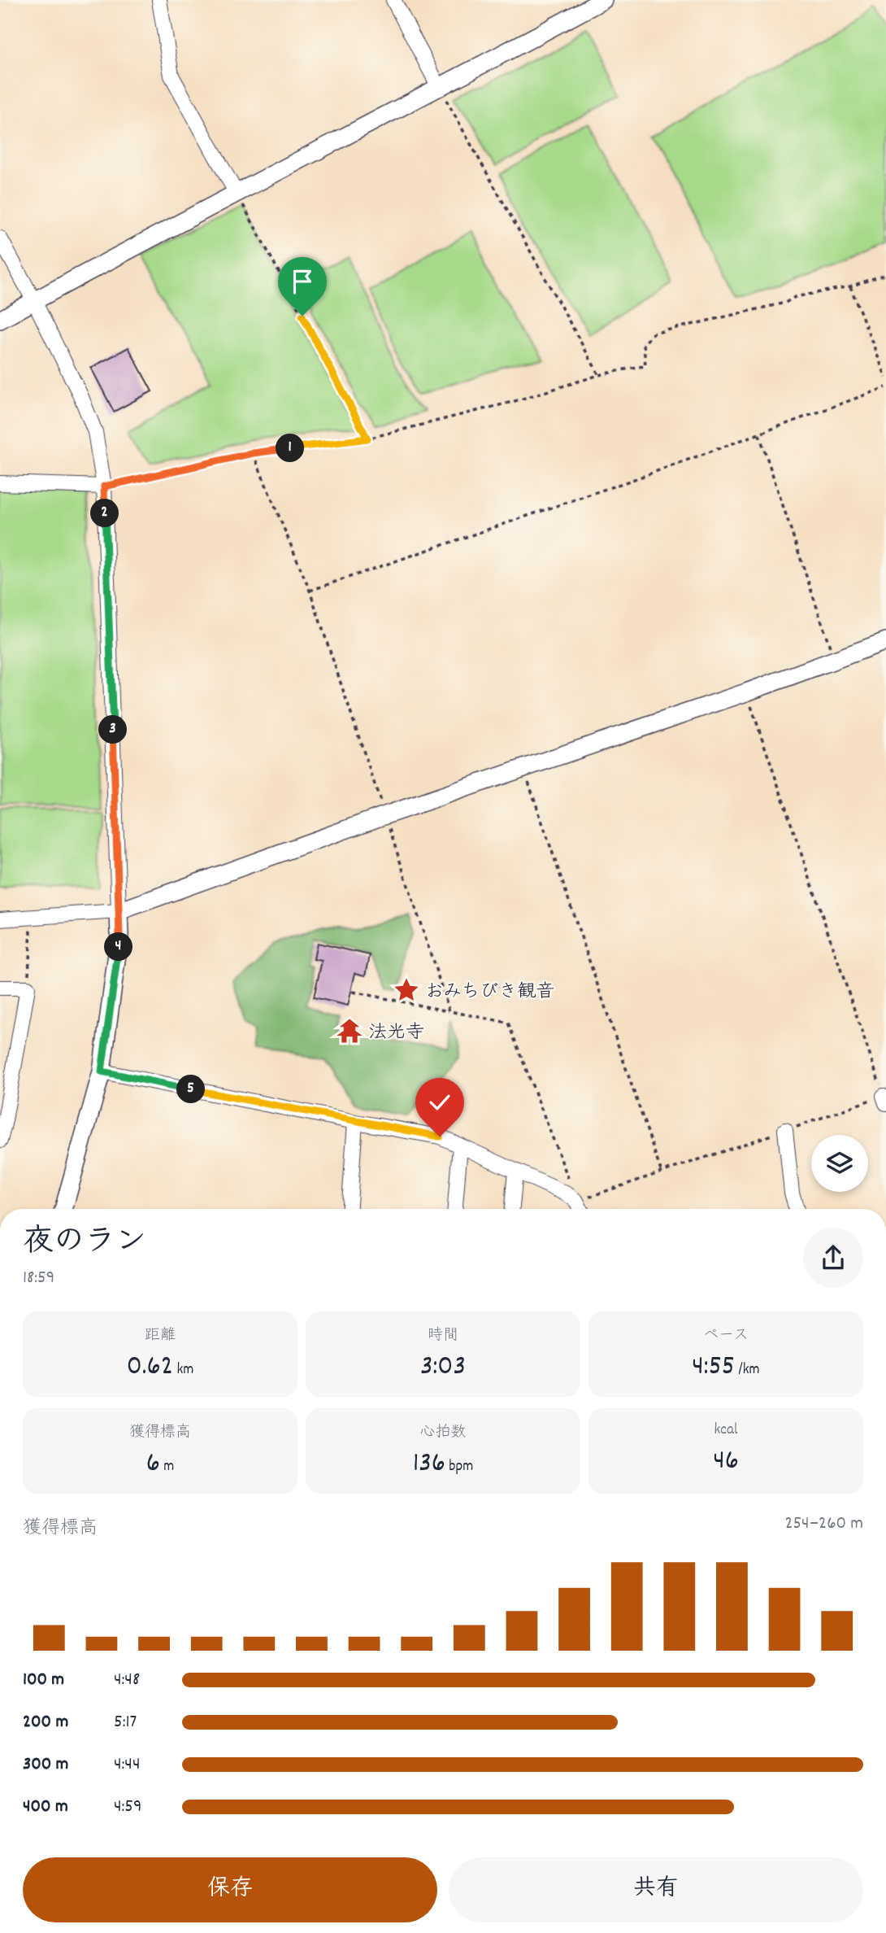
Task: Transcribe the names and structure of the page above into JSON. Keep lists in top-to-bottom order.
{
  "places": {
    "place": ["おみちびき観音"],
    "temple": ["法光寺"]
  },
  "page": {
    "pins": [
      "1",
      "2",
      "3",
      "4",
      "5"
    ],
    "heading": ["夜のラン", "18:59"],
    "stats": [
      ["距離", "0.62 km"],
      ["時間", "3:03"],
      ["ペース", "4:55 /km"],
      ["獲得標高", "6 m"],
      ["心拍数", "136 bpm"],
      ["kcal", "46"]
    ],
    "chart": ["獲得標高", "254–260 m"],
    "list": [
      {
        "name": "100 m",
        "note": "4:48"
      },
      {
        "name": "200 m",
        "note": "5:17"
      },
      {
        "name": "300 m",
        "note": "4:44"
      },
      {
        "name": "400 m",
        "note": "4:59"
      }
    ],
    "buttons": ["保存", "共有"]
  }
}
